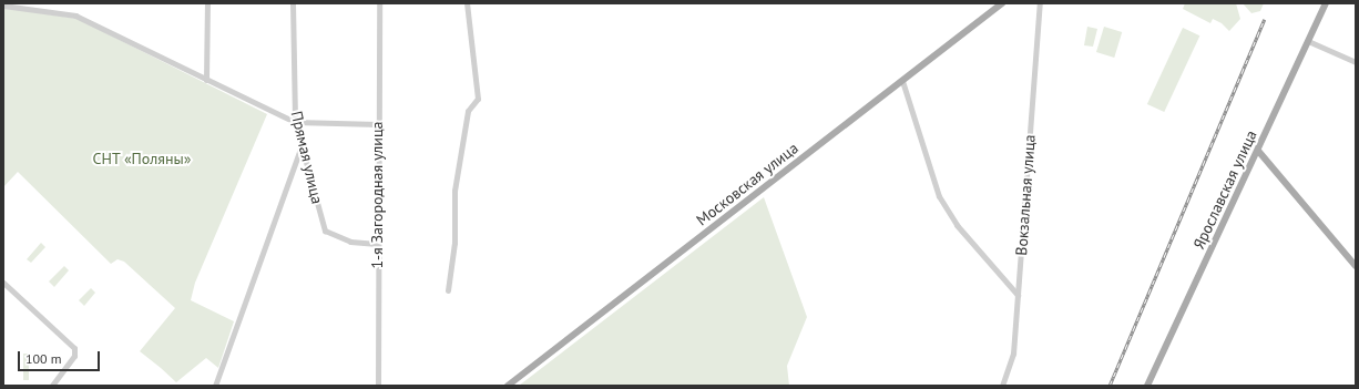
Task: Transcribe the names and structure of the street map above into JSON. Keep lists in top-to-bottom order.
{
  "streets": {
    "main road": ["Московская улица", "Ярославская улица"],
    "street": ["Прямая улица", "1-я Загородная улица", "Вокзальная улица"]
  },
  "crossings": [
    ["Прямая улица", "1-я Загородная улица"]
  ],
  "parks": ["СНТ «Поляны»"],
  "scale_bar": "100 m"
}
